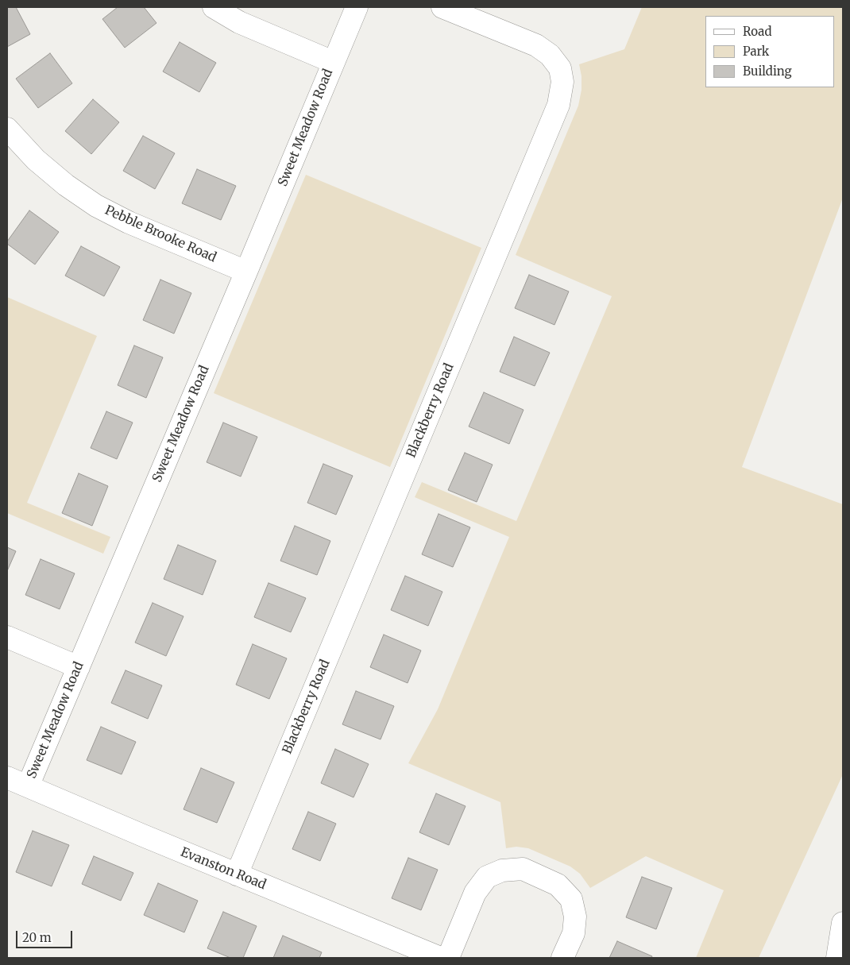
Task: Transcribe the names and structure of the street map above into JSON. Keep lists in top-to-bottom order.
{
  "streets": {
    "street": [
      "Sweet Meadow Road",
      "Pebble Brooke Road",
      "Blackberry Road",
      "Evanston Road"
    ]
  },
  "crossings": [
    ["Sweet Meadow Road", "Pebble Brooke Road"],
    ["Sweet Meadow Road", "Evanston Road"],
    ["Blackberry Road", "Evanston Road"]
  ],
  "legend": ["Road", "Park", "Building"],
  "scale_bar": "20 m"
}
